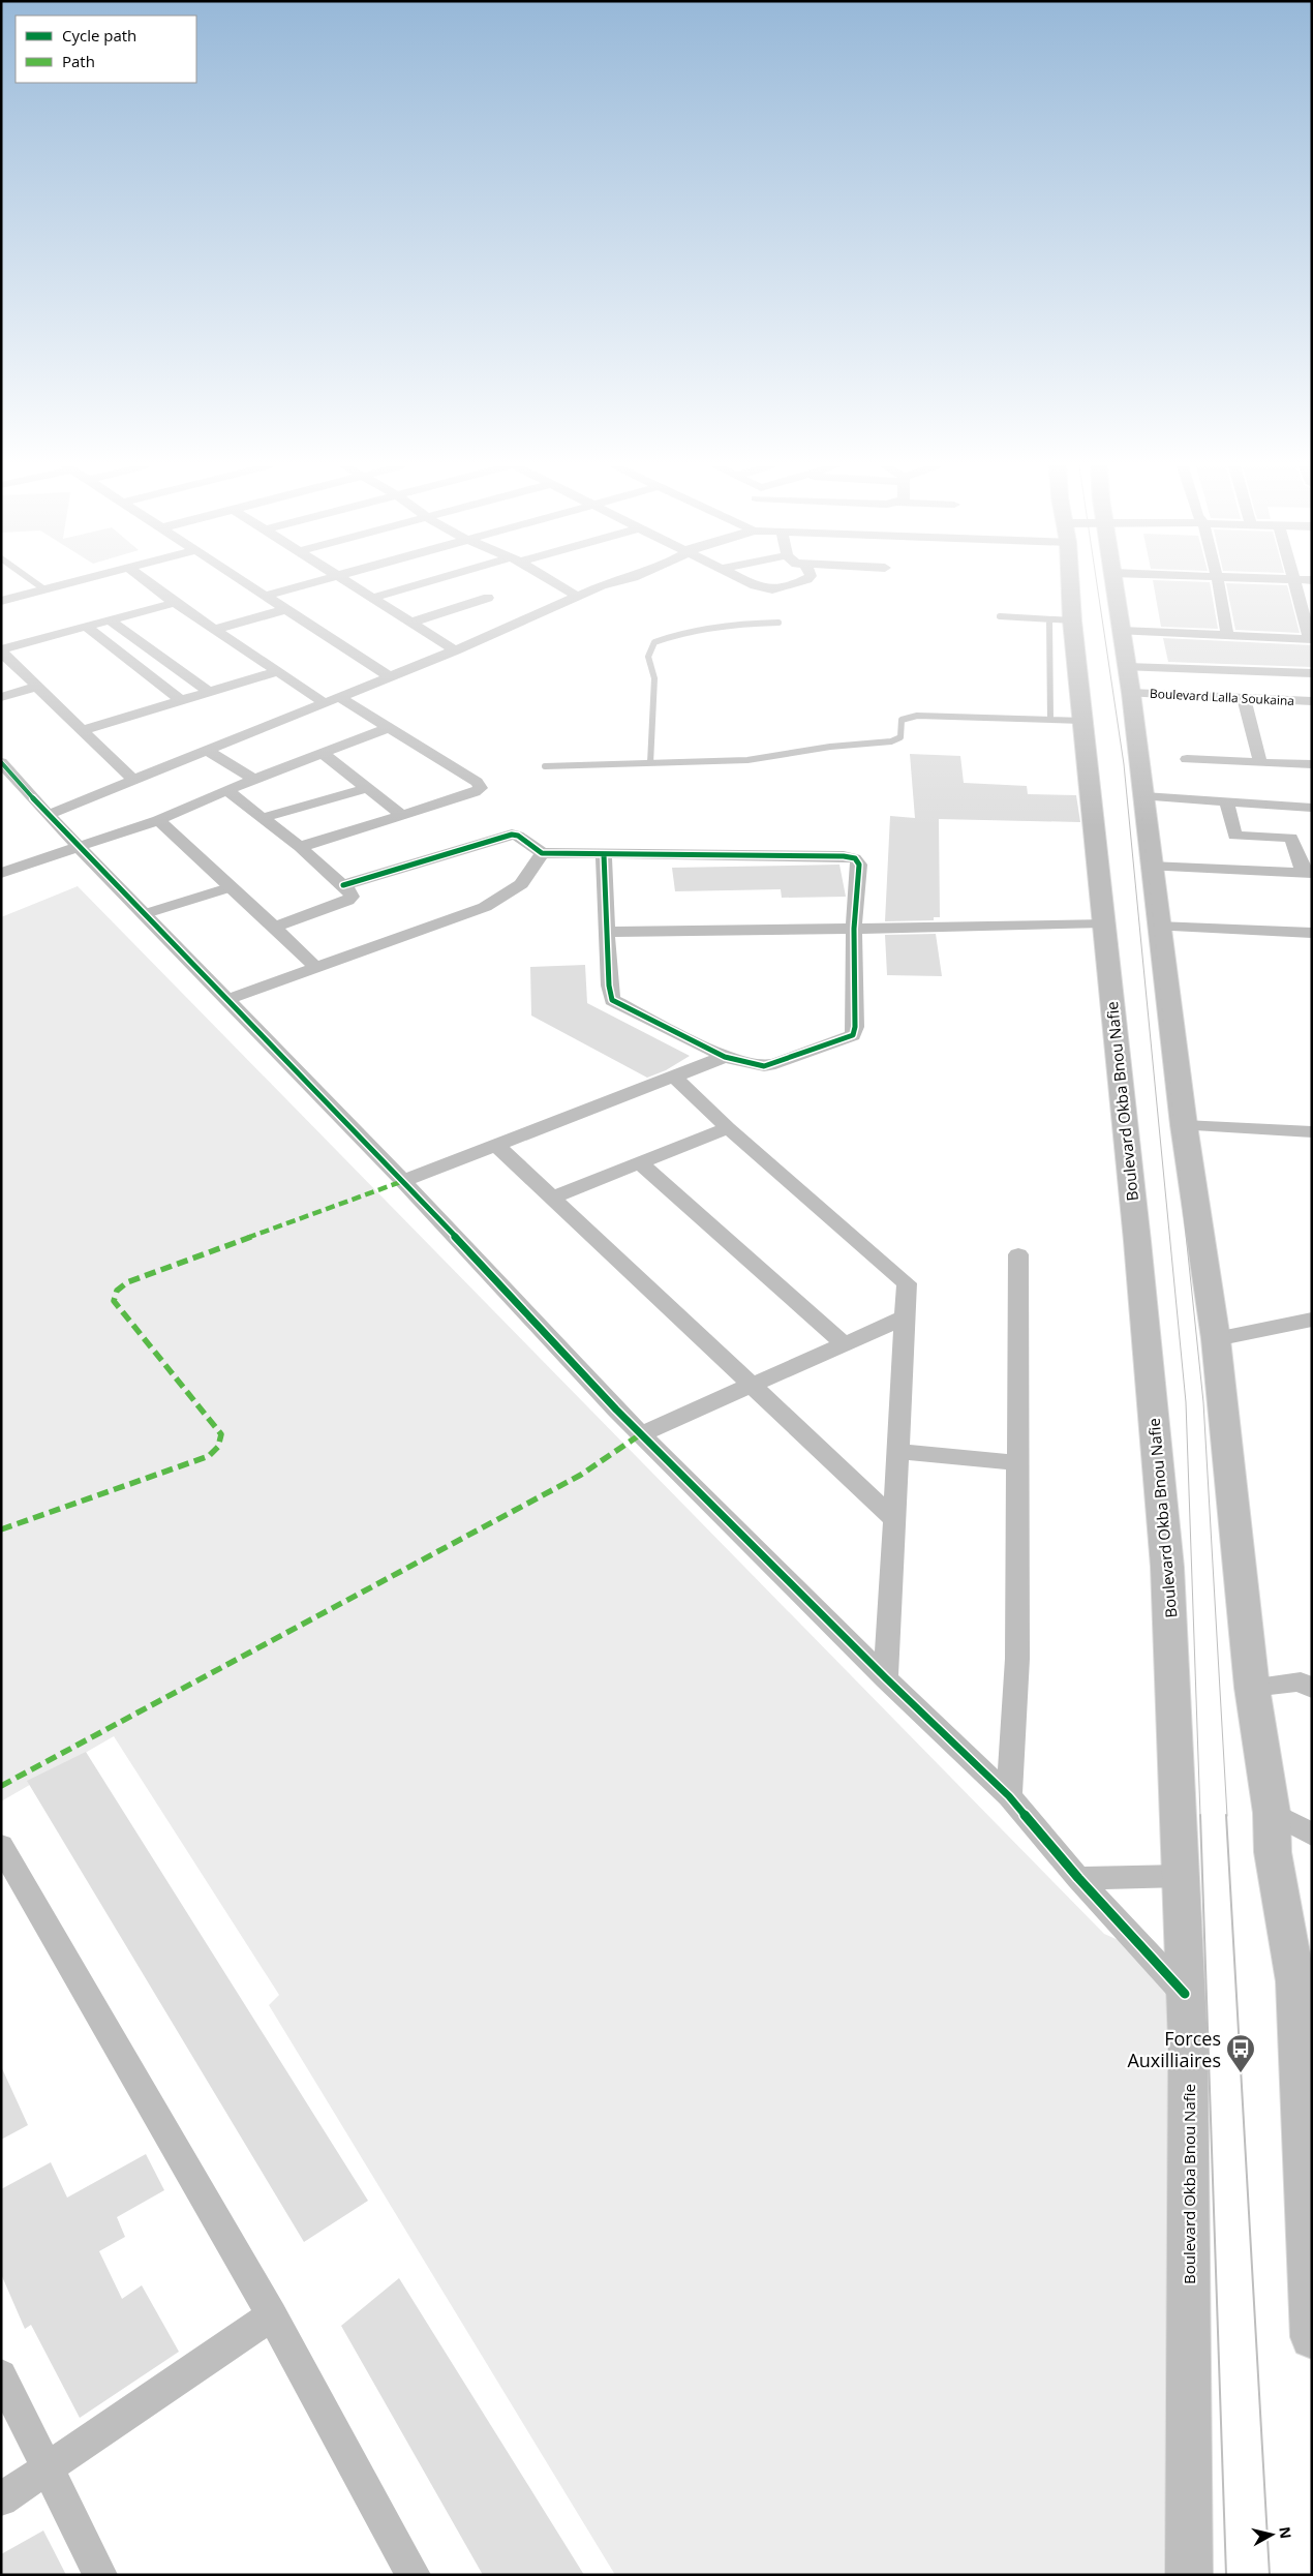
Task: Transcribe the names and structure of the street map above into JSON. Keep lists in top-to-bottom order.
{
  "streets": {
    "main road": ["Boulevard Okba Bnou Nafie"],
    "street": ["Boulevard Lalla Soukaina"]
  },
  "places": {
    "bus stop": ["Forces Auxilliaires"]
  },
  "legend": ["Cycle path", "Path"],
  "north": "right"
}
